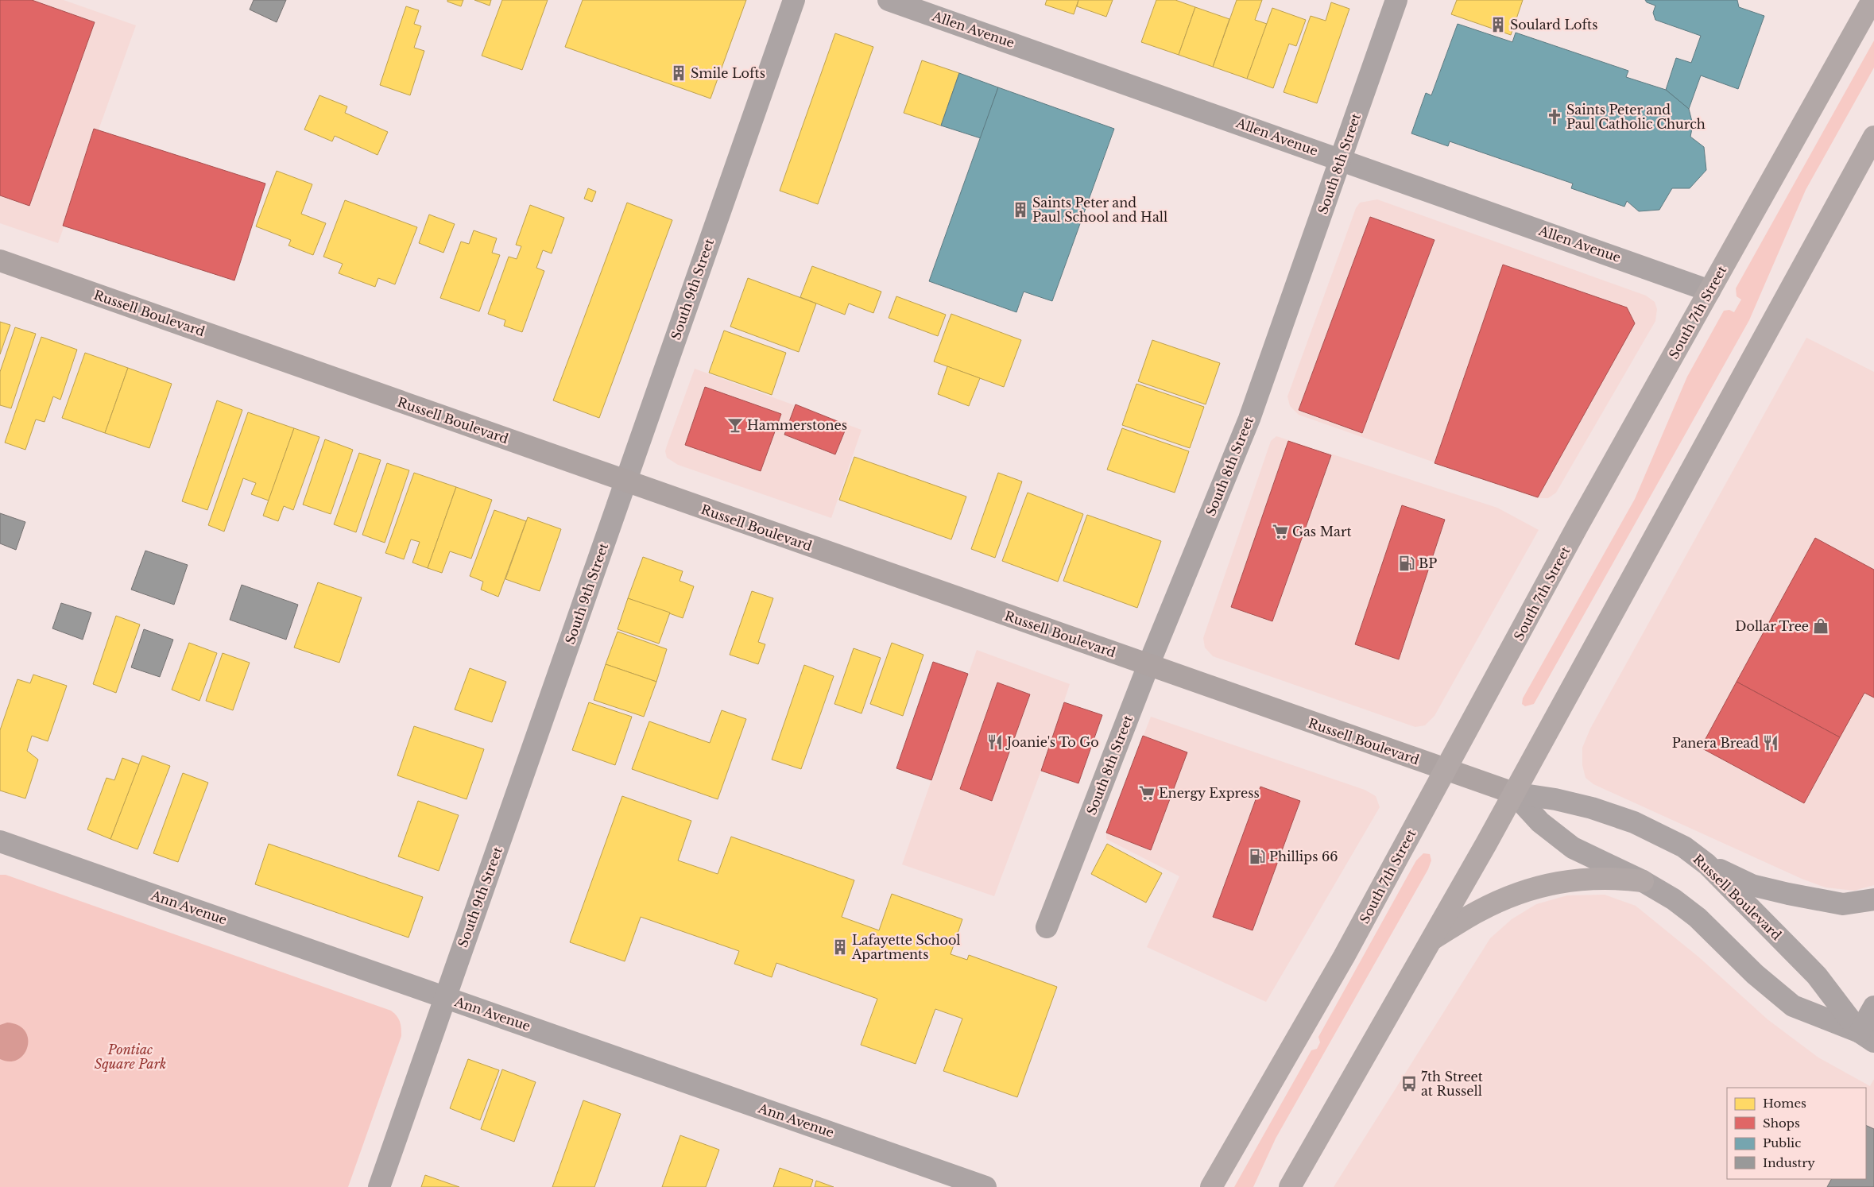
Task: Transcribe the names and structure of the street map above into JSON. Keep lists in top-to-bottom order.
{
  "streets": {
    "main road": ["South 7th Street", "Russell Boulevard"],
    "street": [
      "Allen Avenue",
      "South 8th Street",
      "South 9th Street",
      "Ann Avenue"
    ]
  },
  "crossings": [
    ["Allen Avenue", "South 8th Street"],
    ["Allen Avenue", "South 7th Street"],
    ["South 8th Street", "Russell Boulevard"],
    ["South 9th Street", "Russell Boulevard"],
    ["South 9th Street", "Ann Avenue"],
    ["South 7th Street", "Russell Boulevard"]
  ],
  "parks": ["Pontiac Square Park"],
  "places": {
    "building": [
      "Soulard Lofts",
      "Smile Lofts",
      "Saints Peter and Paul School and Hall",
      "Lafayette School Apartments"
    ],
    "church": ["Saints Peter and Paul Catholic Church"],
    "bar": ["Hammerstones"],
    "supermarket": ["Gas Mart", "Energy Express"],
    "fuel station": ["BP", "Phillips 66"],
    "shop": ["Dollar Tree"],
    "restaurant": ["Joanie's To Go", "Panera Bread"],
    "bus stop": ["7th Street at Russell"]
  },
  "legend": [
    "Homes",
    "Shops",
    "Public",
    "Industry"
  ]
}
